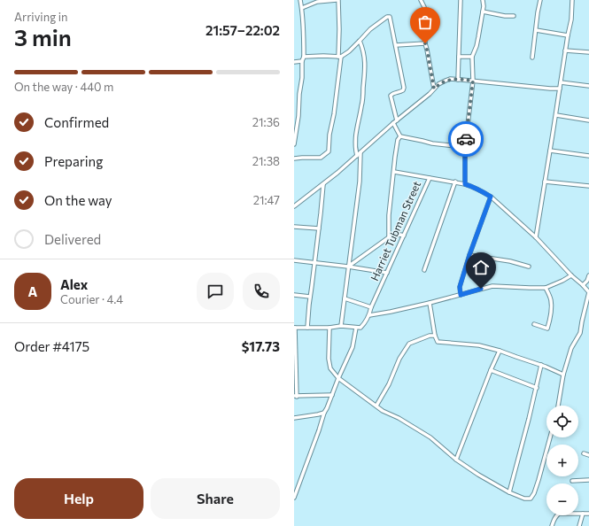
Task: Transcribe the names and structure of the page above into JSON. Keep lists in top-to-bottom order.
{
  "streets": {
    "street": ["Harriet Tubman Street"]
  },
  "page": {
    "heading": ["3 min", "Arriving in", "21:57–22:02"],
    "panel": [
      "Alex",
      "Courier · 4.4",
      "Order #4175",
      "$17.73"
    ],
    "bar": "On the way · 440 m",
    "list": [
      ["Confirmed", "21:36"],
      ["Preparing", "21:38"],
      ["On the way", "21:47"],
      "Delivered"
    ],
    "round": "A",
    "map_buttons": ["+", "−"],
    "buttons": ["Help", "Share"]
  }
}
